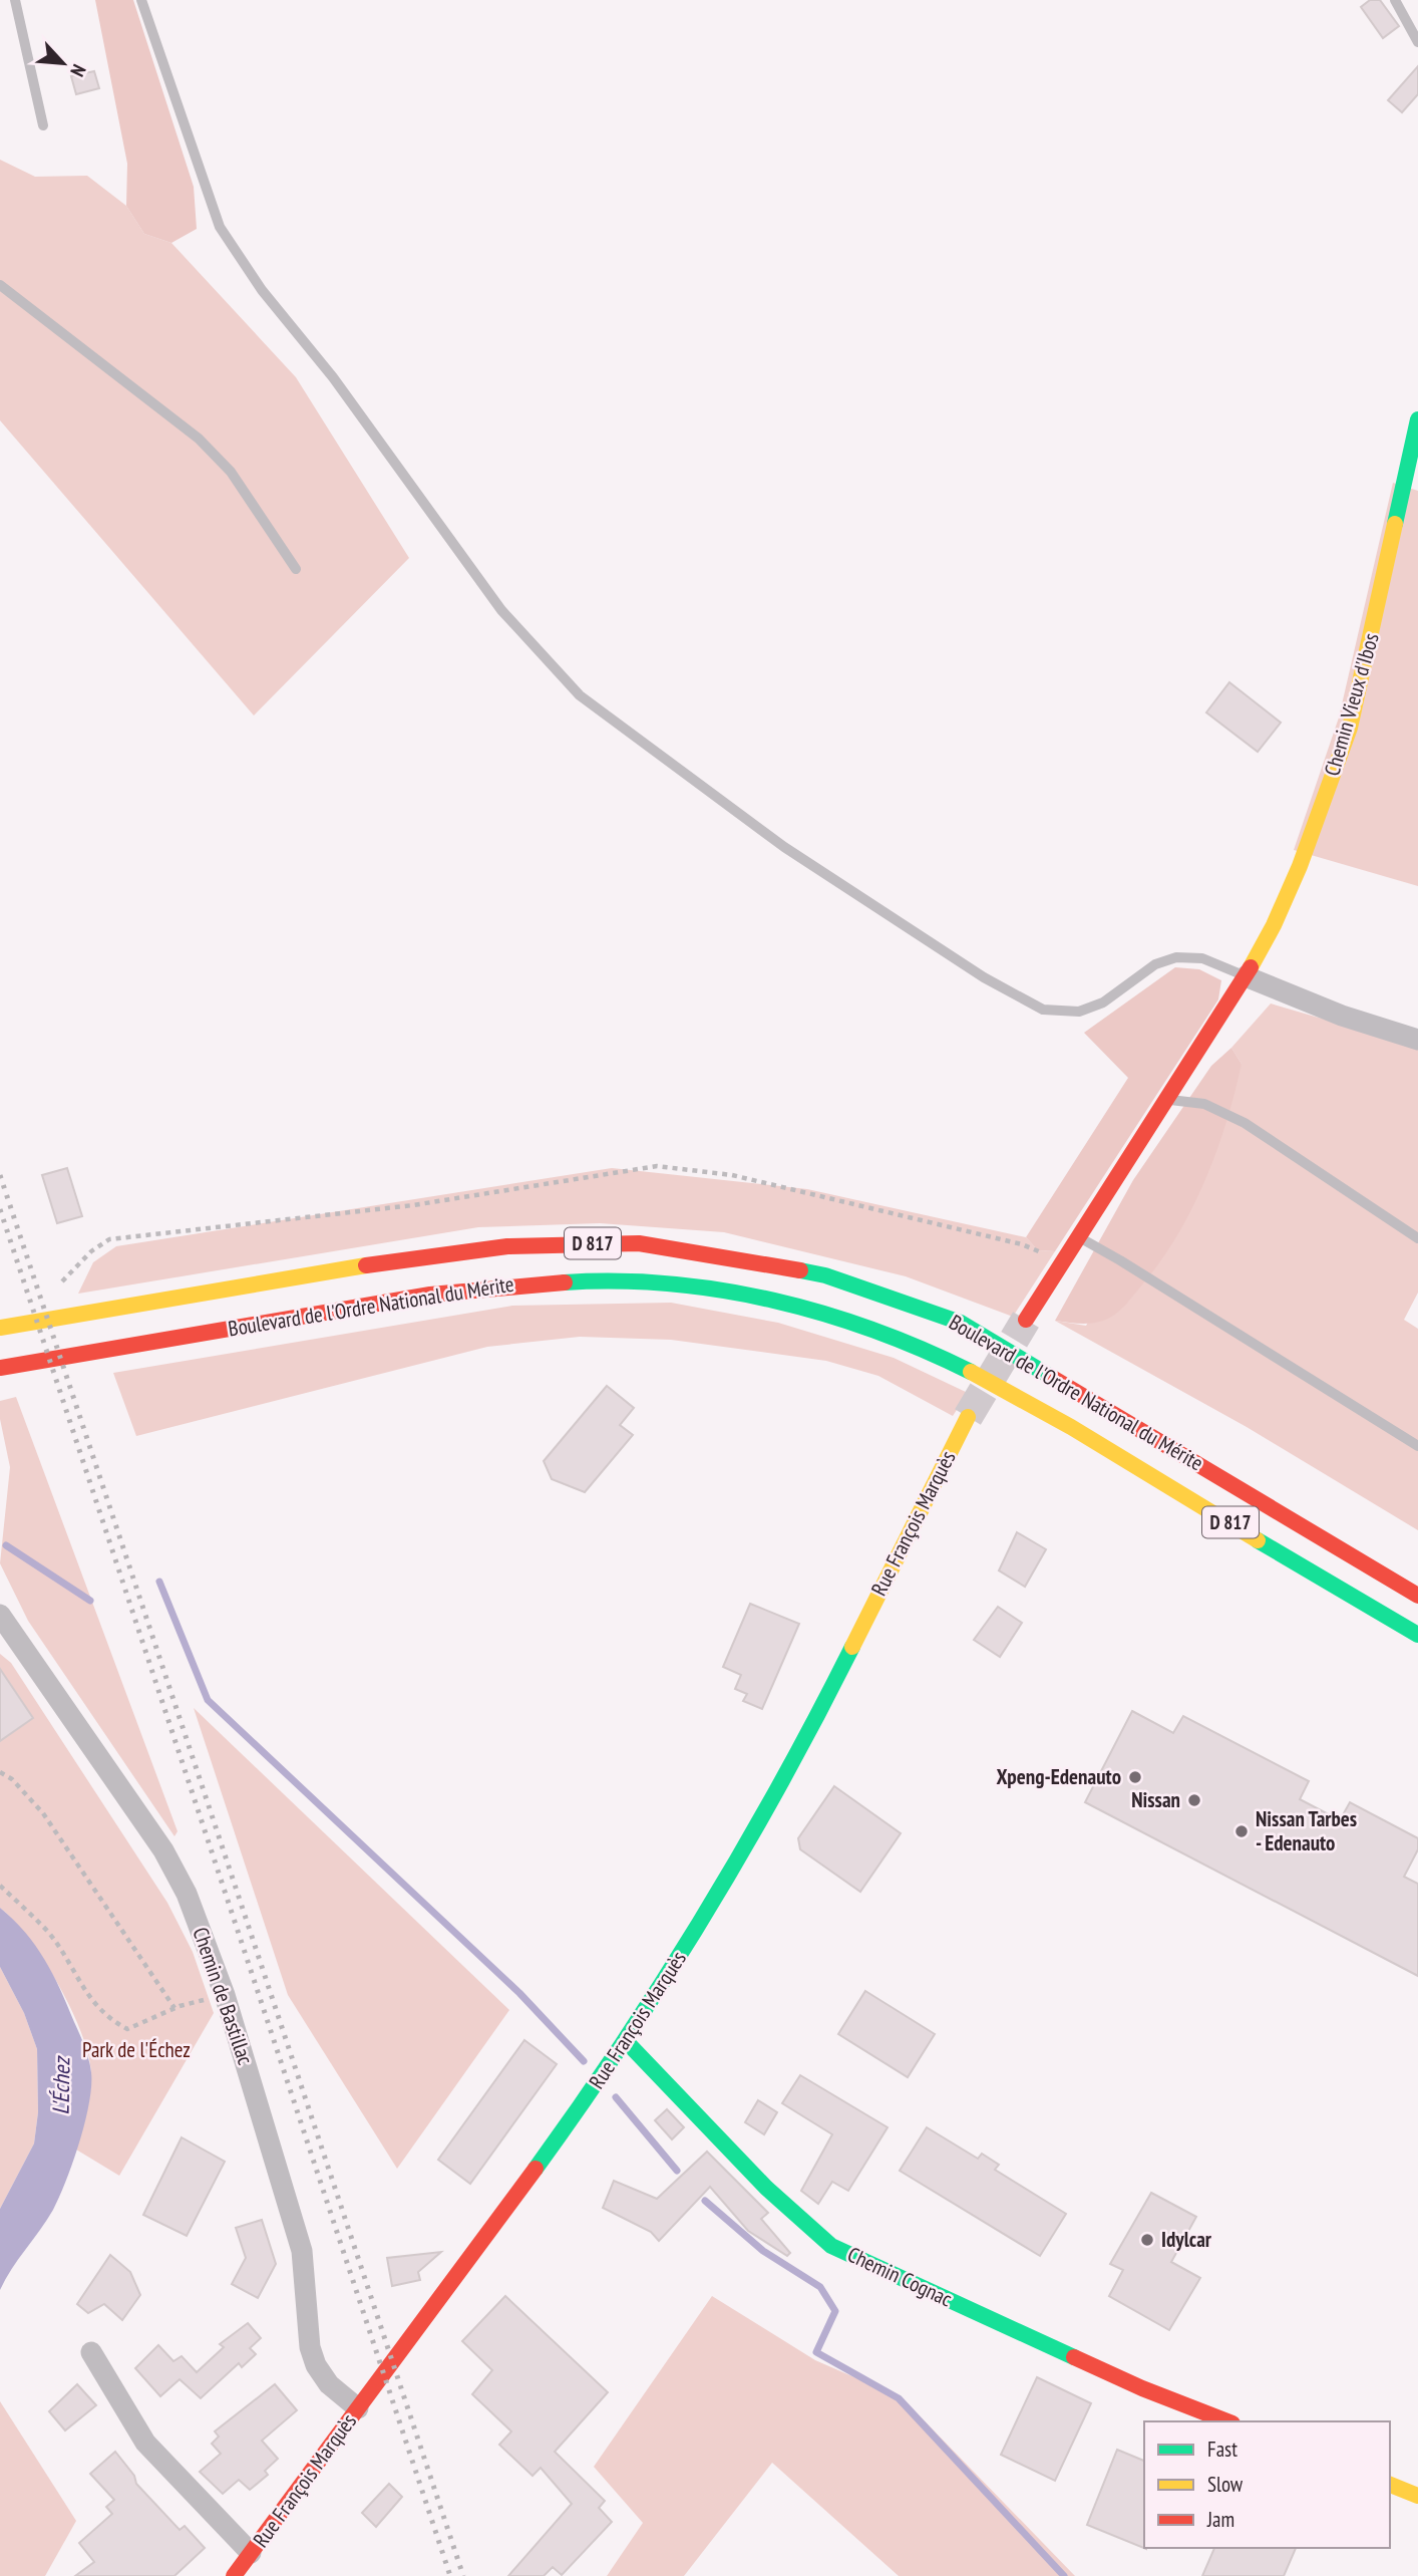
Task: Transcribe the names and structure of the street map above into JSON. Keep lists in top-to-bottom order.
{
  "streets": {
    "street": [
      "Chemin Vieux d'Ibos",
      "D 817",
      "Boulevard de l'Ordre National du Mérite",
      "Rue François Marquès",
      "Chemin de Bastillac",
      "Chemin Cognac"
    ]
  },
  "crossings": [
    ["Rue François Marquès", "Chemin de Bastillac"],
    ["Rue François Marquès", "Chemin Cognac"]
  ],
  "water": ["L'Échez"],
  "parks": ["Park de l'Échez"],
  "places": [
    "Xpeng-Edenauto",
    "Nissan",
    "Nissan Tarbes - Edenauto",
    "Idylcar"
  ],
  "legend": ["Fast", "Slow", "Jam"],
  "north": "bottom right"
}
